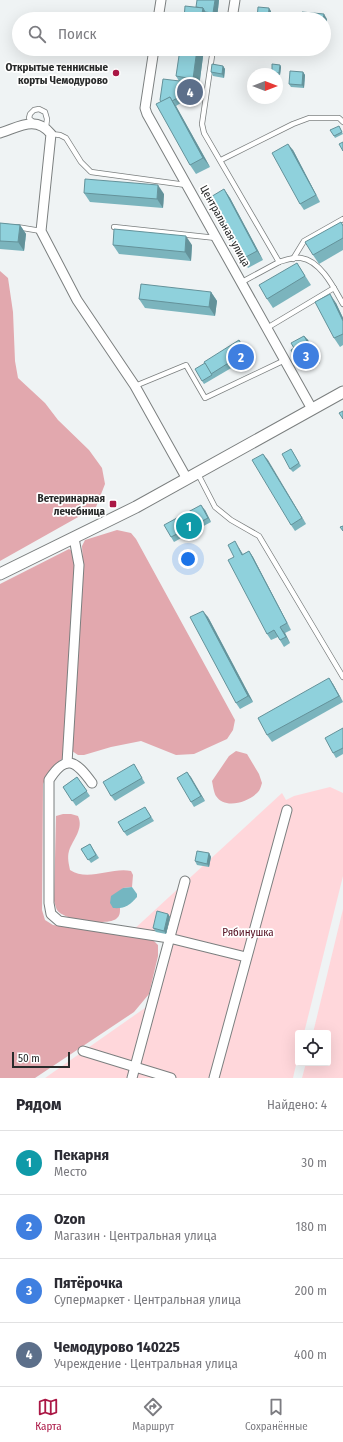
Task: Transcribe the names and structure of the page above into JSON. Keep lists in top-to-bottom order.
{
  "streets": {
    "street": ["Центральная улица"]
  },
  "parks": ["Рябинушка"],
  "places": {
    "other": ["Открытые теннисные корты Чемодурово"],
    "transit": ["Ветеринарная лечебница"]
  },
  "scale_bar": "50 m",
  "north": "right",
  "page": {
    "search": "Поиск",
    "pins": [
      "4",
      "3",
      "2",
      "1"
    ],
    "scale": "50 m",
    "heading": ["Рядом", "Найдено: 4"],
    "list": [
      {
        "mark": "1",
        "name": "Пекарня",
        "note": "Место",
        "value": "30 m"
      },
      {
        "mark": "2",
        "name": "Ozon",
        "note": "Магазин · Центральная улица",
        "value": "180 m"
      },
      {
        "mark": "3",
        "name": "Пятёрочка",
        "note": "Супермаркет · Центральная улица",
        "value": "200 m"
      },
      {
        "mark": "4",
        "name": "Чемодурово 140225",
        "note": "Учреждение · Центральная улица",
        "value": "400 m"
      }
    ],
    "nav": ["Карта", "Маршрут", "Сохранённые"]
  }
}
